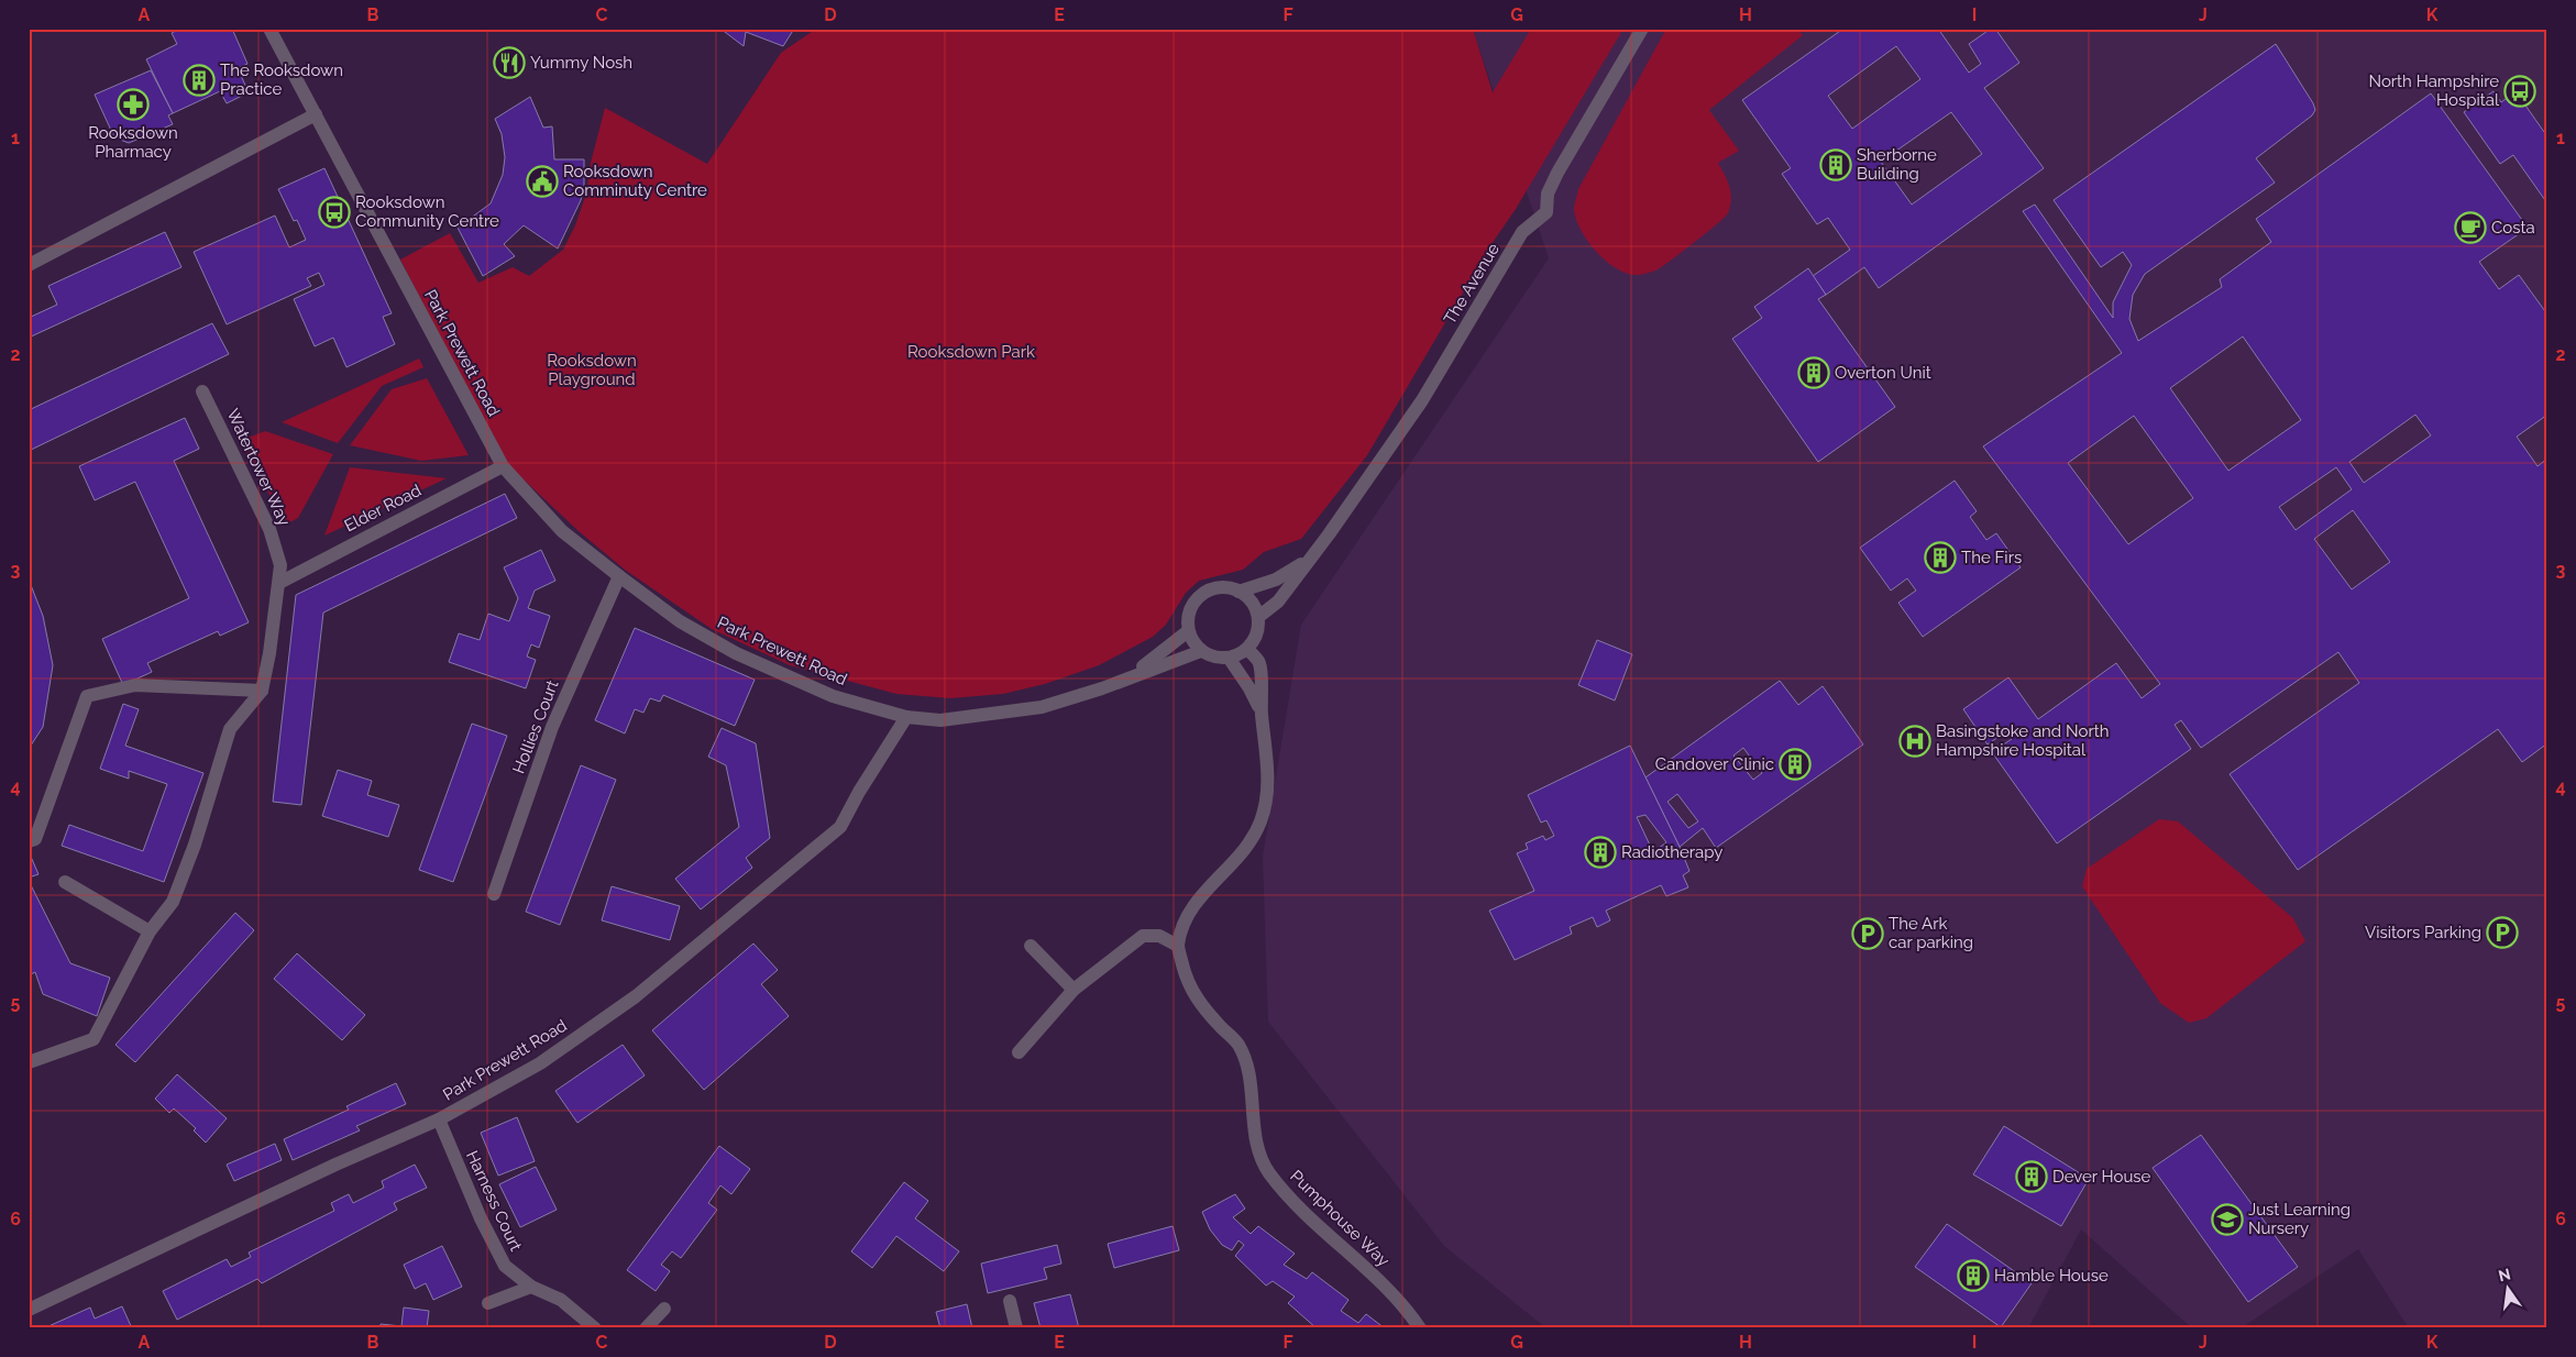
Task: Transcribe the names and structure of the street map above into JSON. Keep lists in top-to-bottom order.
{
  "streets": {
    "street": [
      "The Avenue",
      "Park Prewett Road",
      "Watertower Way",
      "Elder Road",
      "Hollies Court",
      "Harness Court",
      "Pumphouse Way"
    ]
  },
  "crossings": [
    ["The Avenue", "Park Prewett Road"],
    ["Park Prewett Road", "Elder Road"],
    ["Park Prewett Road", "Hollies Court"],
    ["Park Prewett Road", "Harness Court"],
    ["Watertower Way", "Elder Road"]
  ],
  "parks": ["Rooksdown Park", "Rooksdown Playground"],
  "places": {
    "restaurant": ["Yummy Nosh"],
    "building": [
      "The Rooksdown Practice",
      "Sherborne Building",
      "Overton Unit",
      "The Firs",
      "Candover Clinic",
      "Radiotherapy",
      "Dever House",
      "Hamble House"
    ],
    "bus stop": ["North Hampshire Hospital", "Rooksdown Community Centre"],
    "pharmacy": ["Rooksdown Pharmacy"],
    "public building": ["Rooksdown Comminuty Centre"],
    "cafe": ["Costa"],
    "hospital": ["Basingstoke and North Hampshire Hospital"],
    "parking": ["Visitors Parking", "The Ark car parking"],
    "school or university": ["Just Learning Nursery"]
  },
  "north": "top",
  "grid": {
    "columns": [
      "A",
      "B",
      "C",
      "D",
      "E",
      "F",
      "G",
      "H",
      "I",
      "J",
      "K"
    ],
    "rows": [
      "1",
      "2",
      "3",
      "4",
      "5",
      "6"
    ]
  }
}
